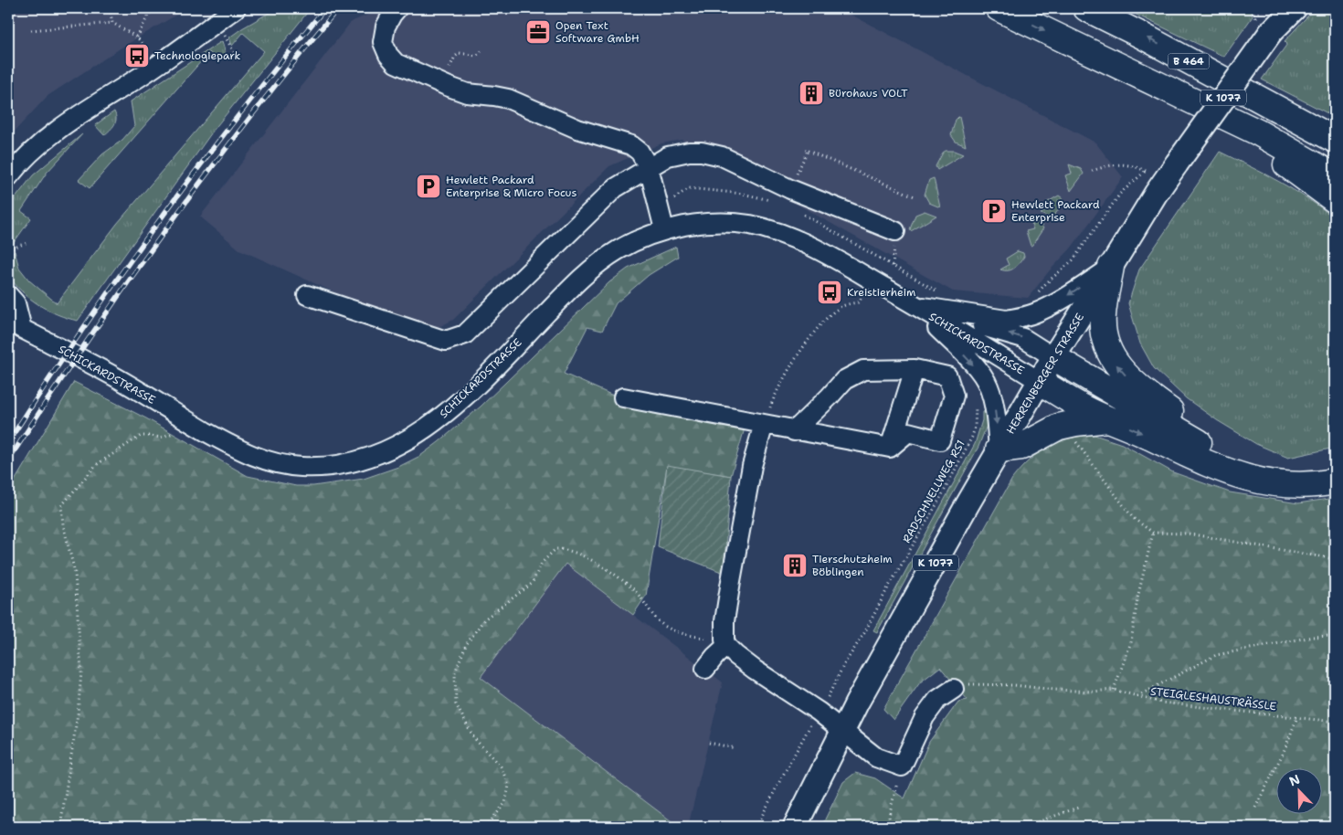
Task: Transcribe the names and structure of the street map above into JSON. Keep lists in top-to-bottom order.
{
  "streets": {
    "highway": ["B 464"],
    "main road": ["K 1077", "HERRENBERGER STRASSE"],
    "street": ["SCHICKARDSTRASSE"],
    "path": ["RADSCHNELLWEG RS1", "STEIGLESHAUSTRÄSSLE"]
  },
  "crossings": [
    ["SCHICKARDSTRASSE", "HERRENBERGER STRASSE"]
  ],
  "places": {
    "office": ["Open Text Software GmbH"],
    "bus stop": ["Technologiepark", "Kreistierheim"],
    "building": ["Bürohaus VOLT", "Tierschutzheim Böblingen"],
    "parking": ["Hewlett Packard Enterprise & Micro Focus", "Hewlett Packard Enterprise"]
  },
  "north": "top left"
}
